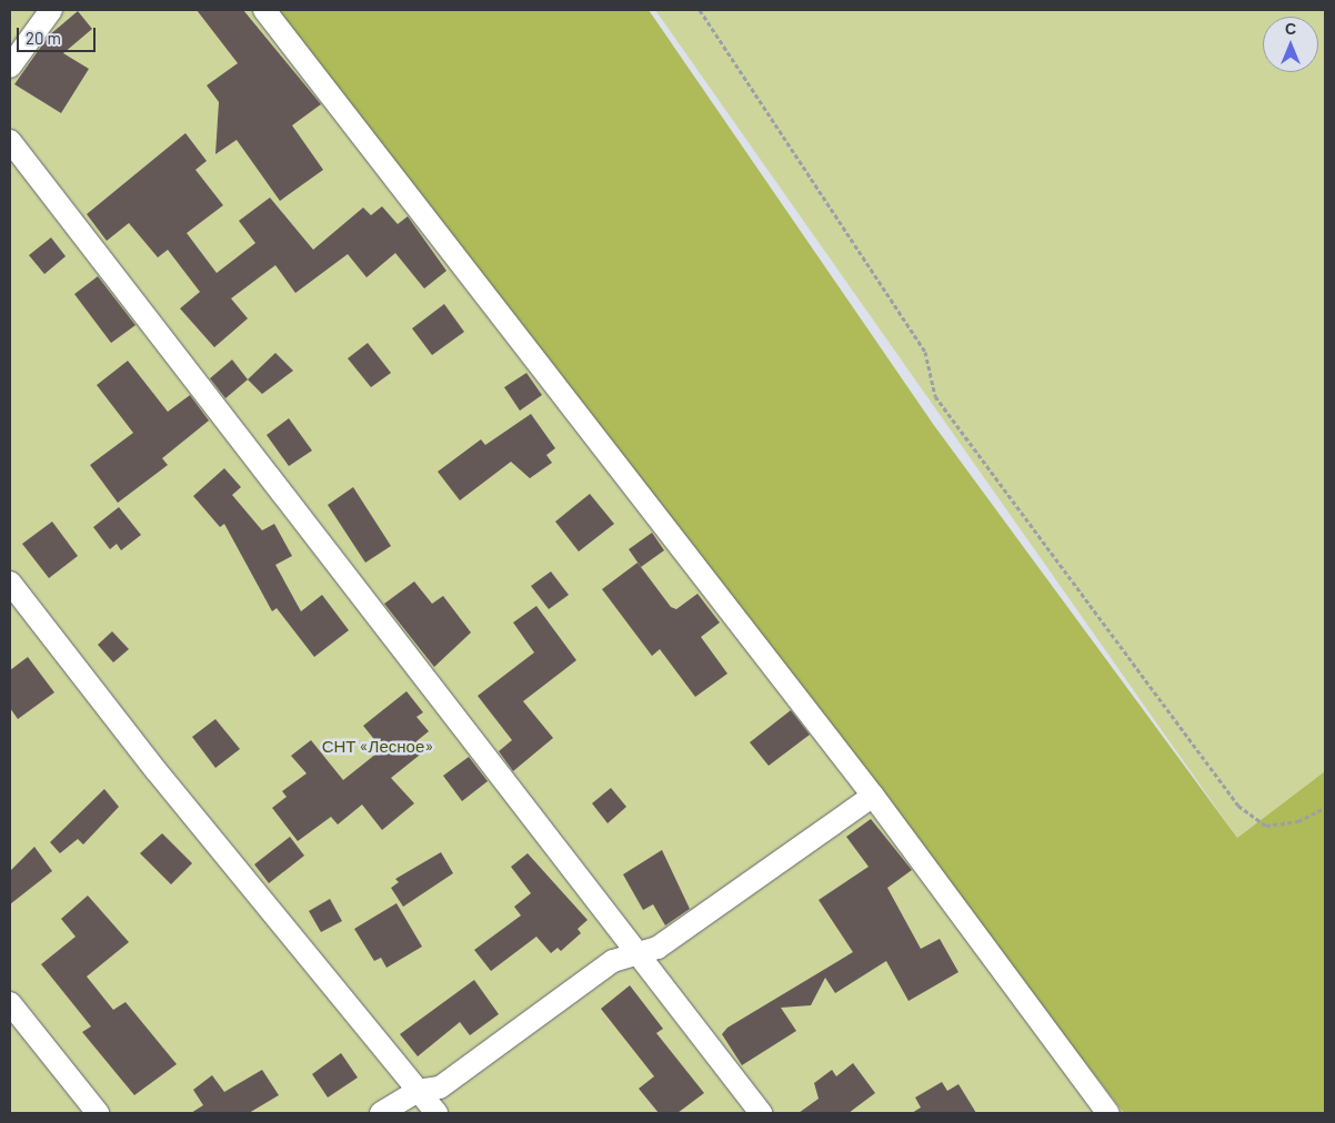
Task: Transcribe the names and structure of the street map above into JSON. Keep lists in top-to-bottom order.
{
  "parks": ["СНТ «Лесное»"],
  "scale_bar": "20 m",
  "north": "top"
}
